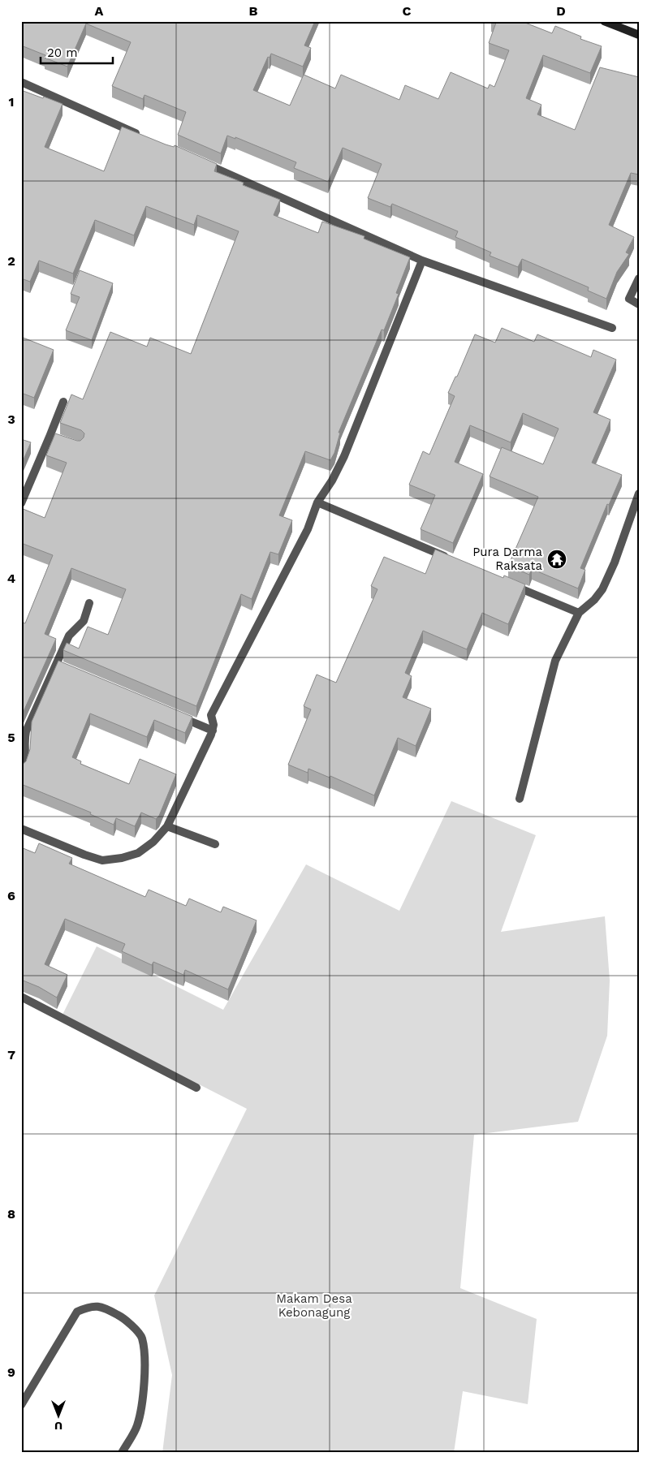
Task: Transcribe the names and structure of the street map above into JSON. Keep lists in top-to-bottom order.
{
  "parks": ["Makam Desa Kebonagung"],
  "places": {
    "temple": ["Pura Darma Raksata"]
  },
  "scale_bar": "20 m",
  "north": "bottom",
  "grid": {
    "columns": [
      "A",
      "B",
      "C",
      "D"
    ],
    "rows": [
      "1",
      "2",
      "3",
      "4",
      "5",
      "6",
      "7",
      "8",
      "9"
    ]
  }
}
